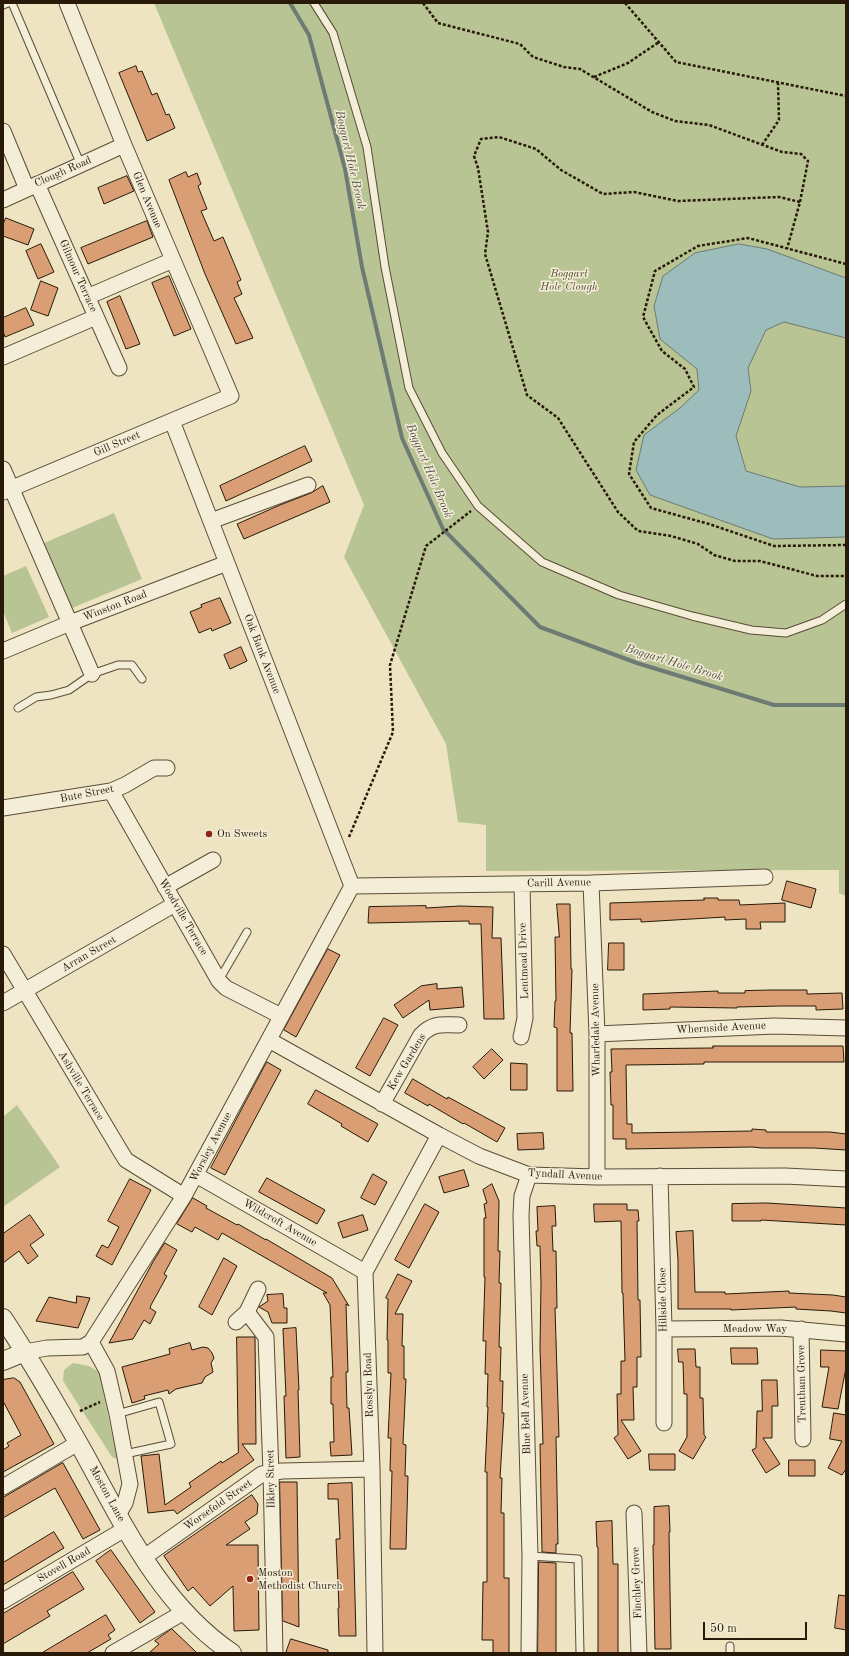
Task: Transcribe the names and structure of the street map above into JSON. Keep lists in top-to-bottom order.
{
  "streets": {
    "street": [
      "Clough Road",
      "Glen Avenue",
      "Gilmour Terrace",
      "Gill Street",
      "Winston Road",
      "Oak Bank Avenue",
      "Bute Street",
      "Carill Avenue",
      "Woodville Terrace",
      "Arran Street",
      "Lentmead Drive",
      "Whernside Avenue",
      "Wharfedale Avenue",
      "Kew Gardens",
      "Ashville Terrace",
      "Worsley Avenue",
      "Tyndall Avenue",
      "Wildcroft Avenue",
      "Hillside Close",
      "Meadow Way",
      "Trentham Grove",
      "Rosslyn Road",
      "Blue Bell Avenue",
      "Ilkley Street",
      "Moston Lane",
      "Worsefold Street",
      "Stovell Road",
      "Finchley Grove"
    ]
  },
  "crossings": [
    ["Clough Road", "Glen Avenue"],
    ["Clough Road", "Gilmour Terrace"],
    ["Glen Avenue", "Gill Street"],
    ["Gill Street", "Oak Bank Avenue"],
    ["Winston Road", "Oak Bank Avenue"],
    ["Oak Bank Avenue", "Carill Avenue"],
    ["Oak Bank Avenue", "Worsley Avenue"],
    ["Bute Street", "Woodville Terrace"],
    ["Carill Avenue", "Lentmead Drive"],
    ["Carill Avenue", "Wharfedale Avenue"],
    ["Carill Avenue", "Worsley Avenue"],
    ["Woodville Terrace", "Arran Street"],
    ["Woodville Terrace", "Worsley Avenue"],
    ["Arran Street", "Ashville Terrace"],
    ["Whernside Avenue", "Wharfedale Avenue"],
    ["Wharfedale Avenue", "Tyndall Avenue"],
    ["Kew Gardens", "Tyndall Avenue"],
    ["Ashville Terrace", "Worsley Avenue"],
    ["Worsley Avenue", "Tyndall Avenue"],
    ["Worsley Avenue", "Wildcroft Avenue"],
    ["Tyndall Avenue", "Hillside Close"],
    ["Tyndall Avenue", "Blue Bell Avenue"],
    ["Wildcroft Avenue", "Rosslyn Road"],
    ["Hillside Close", "Meadow Way"],
    ["Meadow Way", "Trentham Grove"],
    ["Rosslyn Road", "Worsefold Street"],
    ["Ilkley Street", "Worsefold Street"],
    ["Moston Lane", "Worsefold Street"],
    ["Moston Lane", "Stovell Road"]
  ],
  "water": ["Boggart Hole Brook"],
  "parks": ["Boggart Hole Clough"],
  "places": ["On Sweets", "Moston Methodist Church"],
  "scale_bar": "50 m"
}
